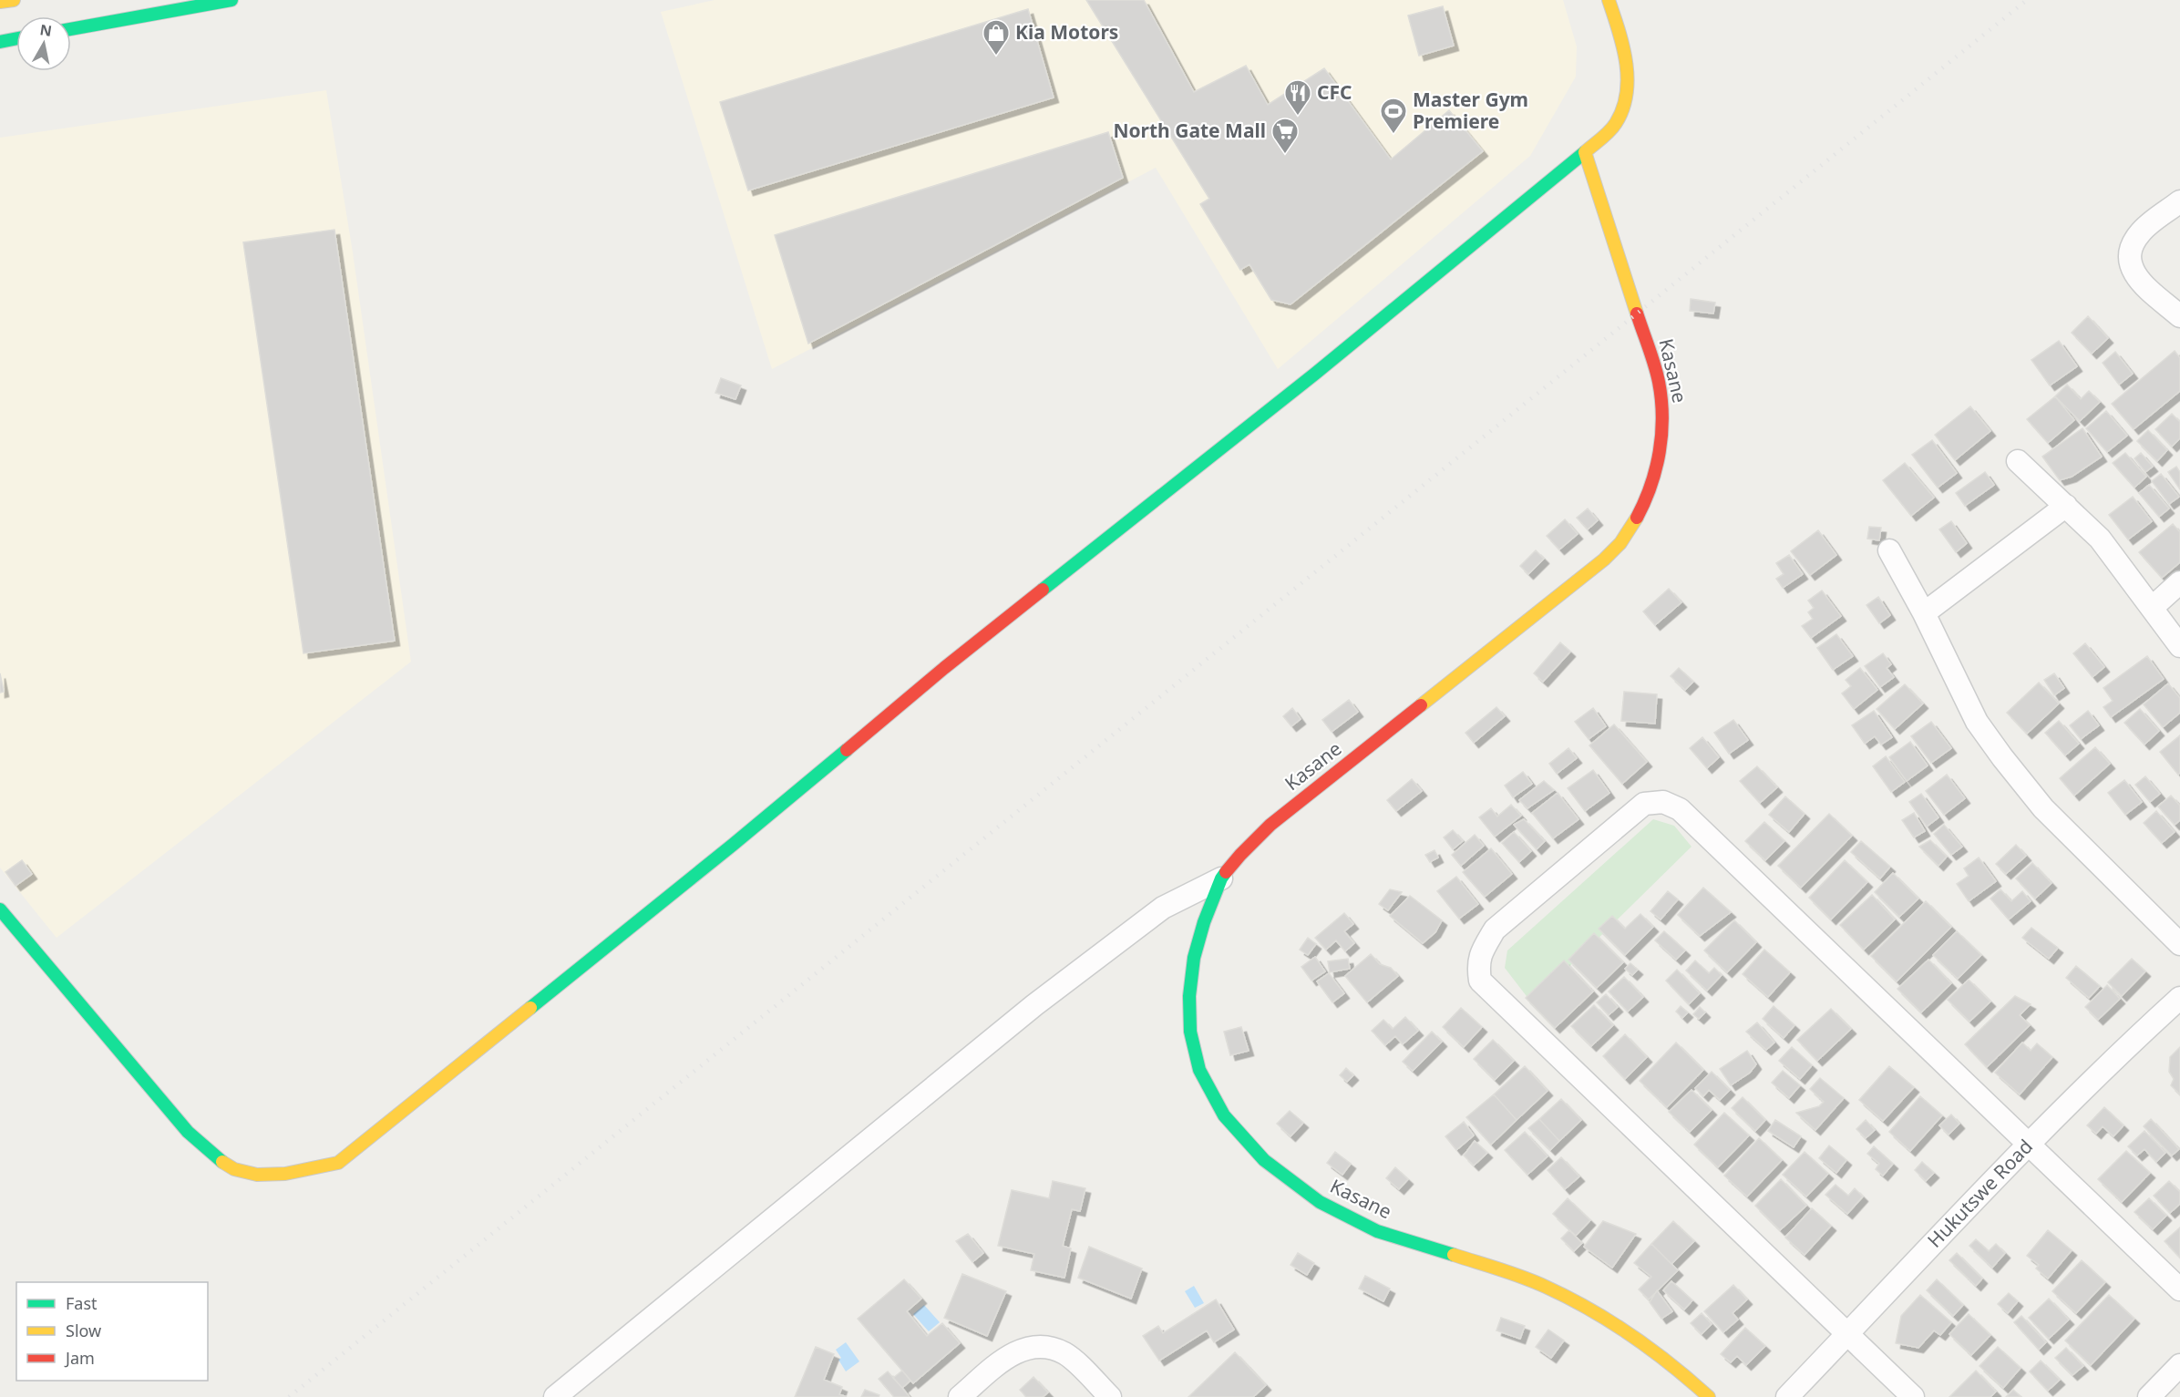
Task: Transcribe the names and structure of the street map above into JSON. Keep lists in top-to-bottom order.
{
  "streets": {
    "main road": ["Kasane"],
    "street": ["Hukutswe Road"]
  },
  "places": {
    "shop": ["Kia Motors"],
    "restaurant": ["CFC"],
    "sports": ["Master Gym Premiere"],
    "supermarket": ["North Gate Mall"]
  },
  "legend": ["Fast", "Slow", "Jam"],
  "north": "top"
}
